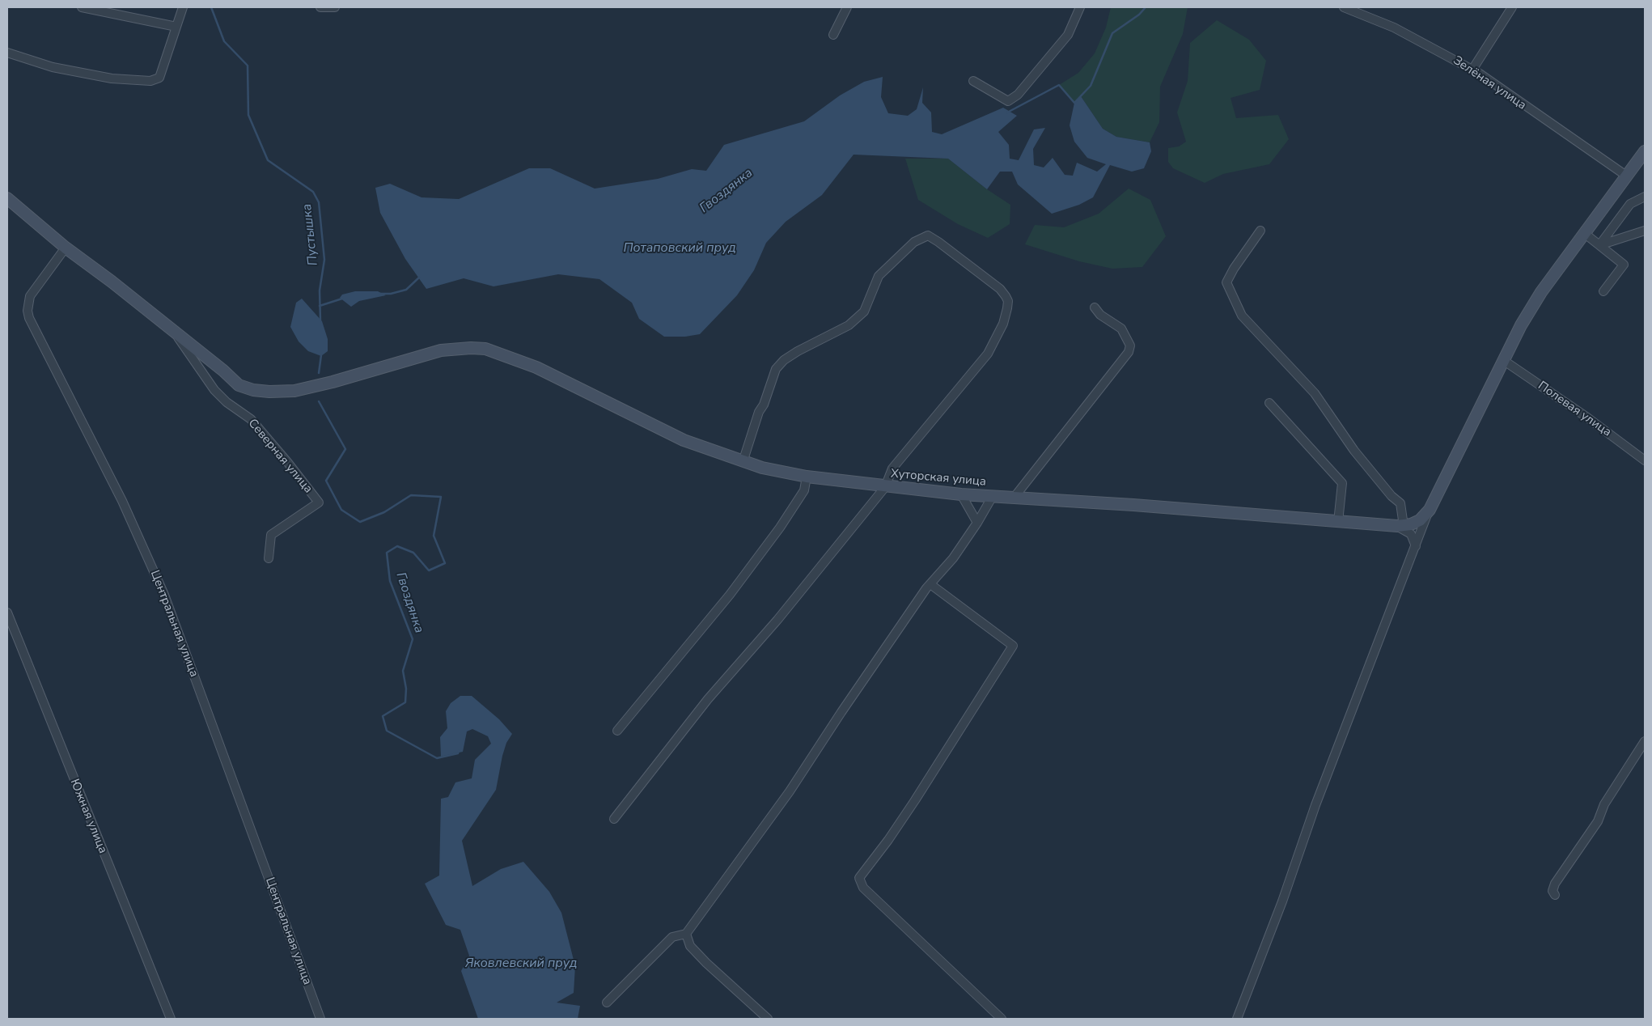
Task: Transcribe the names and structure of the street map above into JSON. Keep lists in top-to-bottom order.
{
  "streets": {
    "main road": ["Хуторская улица"],
    "street": [
      "Зелёная улица",
      "Полевая улица",
      "Северная улица",
      "Центральная улица",
      "Южная улица"
    ]
  },
  "crossings": [
    ["Северная улица", "Хуторская улица"],
    ["Хуторская улица", "Центральная улица"]
  ],
  "water": [
    "Гвоздянка",
    "Пустышка",
    "Потаповский пруд",
    "Яковлевский пруд"
  ]
}
